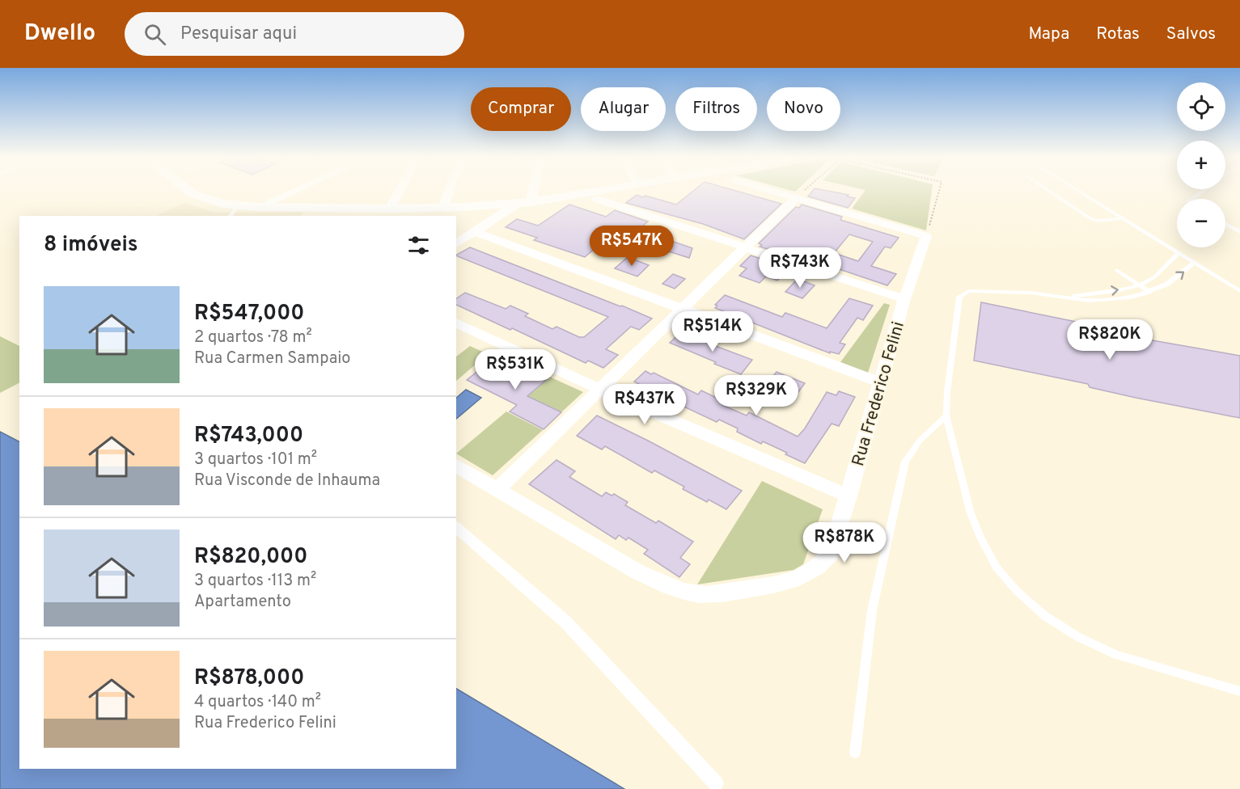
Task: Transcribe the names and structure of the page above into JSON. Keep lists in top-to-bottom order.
{
  "streets": {
    "street": ["Rua Frederico Felini"]
  },
  "page": {
    "header": "Dwello",
    "search": "Pesquisar aqui",
    "nav": ["Mapa", "Rotas", "Salvos"],
    "map_buttons": ["+", "−"],
    "chip": [
      "Comprar",
      "Alugar",
      "Filtros",
      "Novo"
    ],
    "heading": "8 imóveis",
    "price": [
      "R$547K",
      "R$743K",
      "R$514K",
      "R$820K",
      "R$531K",
      "R$329K",
      "R$437K",
      "R$878K"
    ],
    "list": [
      {
        "name": "R$547,000",
        "note": "2 quartos · 78 m² · Rua Carmen Sampaio"
      },
      {
        "name": "R$743,000",
        "note": "3 quartos · 101 m² · Rua Visconde de Inhauma"
      },
      {
        "name": "R$820,000",
        "note": "3 quartos · 113 m² · Apartamento"
      },
      {
        "name": "R$878,000",
        "note": "4 quartos · 140 m² · Rua Frederico Felini"
      }
    ]
  }
}
